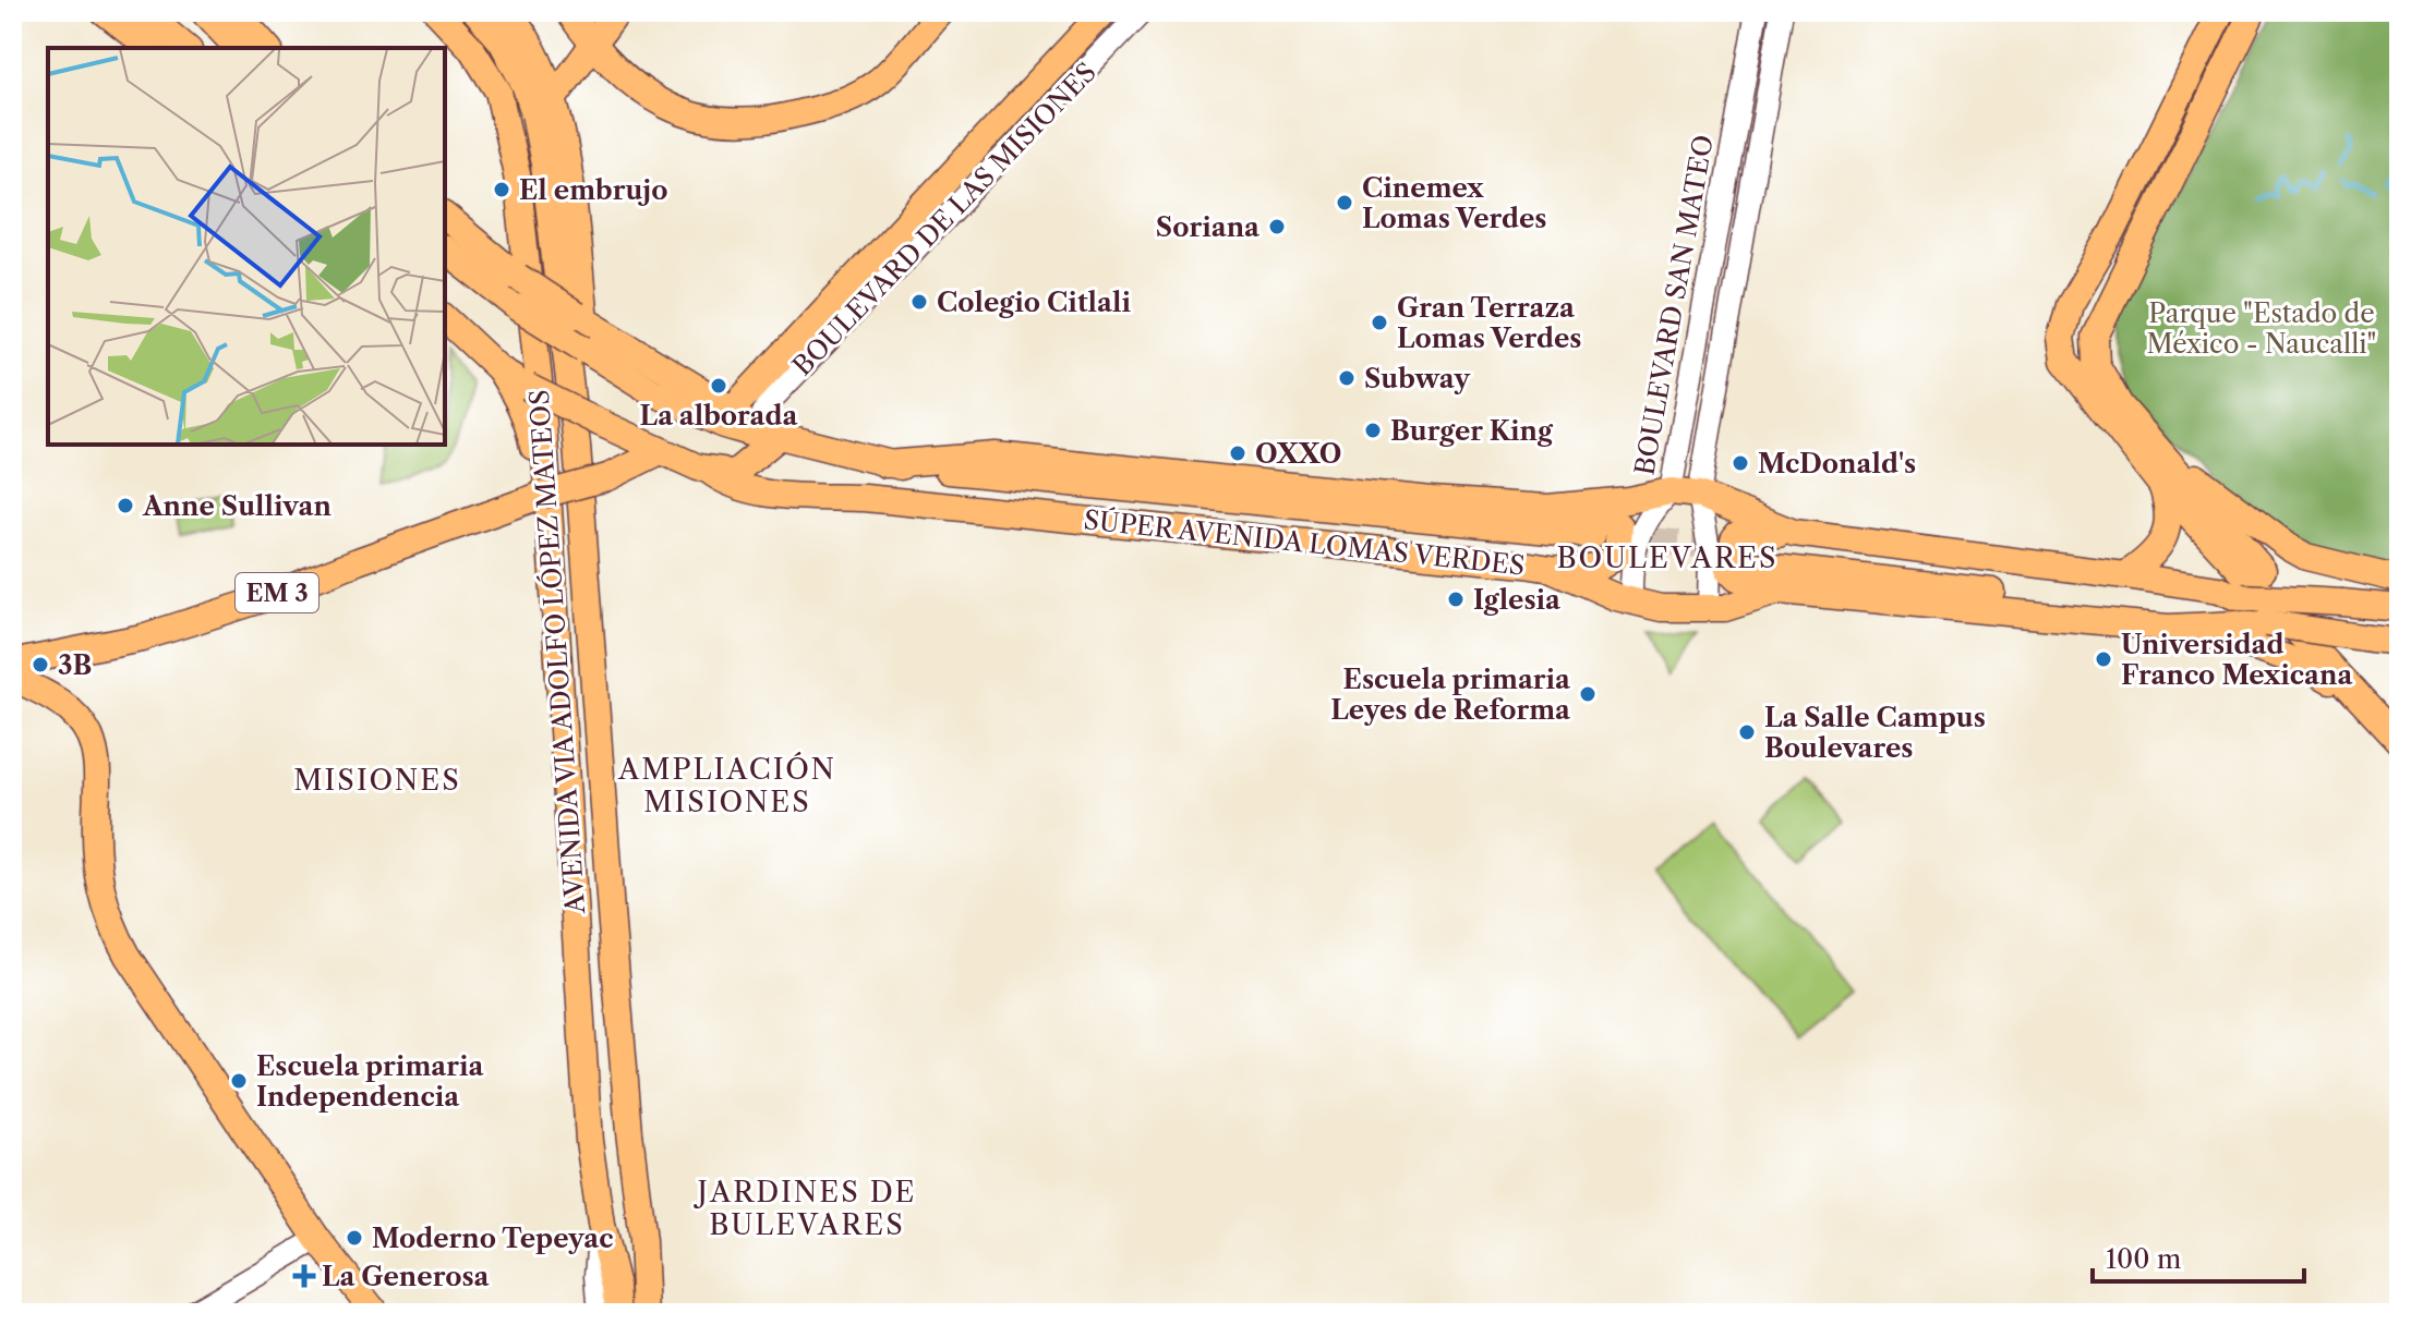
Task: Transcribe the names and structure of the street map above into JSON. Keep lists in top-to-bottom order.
{
  "streets": {
    "main road": [
      "BOULEVARD DE LAS MISIONES",
      "SÚPER AVENIDA LOMAS VERDES",
      "EM 3",
      "AVENIDA VIA ADOLFO LÓPEZ MATEOS"
    ],
    "street": ["BOULEVARD SAN MATEO"]
  },
  "crossings": [
    ["BOULEVARD DE LAS MISIONES", "SÚPER AVENIDA LOMAS VERDES"],
    ["BOULEVARD SAN MATEO", "SÚPER AVENIDA LOMAS VERDES"]
  ],
  "districts": [
    "BOULEVARES",
    "AMPLIACIÓN MISIONES",
    "MISIONES",
    "JARDINES DE BULEVARES"
  ],
  "parks": ["Parque \"Estado de México - Naucalli\""],
  "places": {
    "other": [
      "El embrujo",
      "Cinemex Lomas Verdes",
      "Soriana",
      "Colegio Citlali",
      "Gran Terraza Lomas Verdes",
      "Subway",
      "La alborada",
      "Burger King",
      "OXXO",
      "McDonald's",
      "Anne Sullivan",
      "Iglesia",
      "Universidad Franco Mexicana",
      "3B",
      "Escuela primaria Leyes de Reforma",
      "La Salle Campus Boulevares",
      "Escuela primaria Independencia",
      "Moderno Tepeyac"
    ],
    "health": ["La Generosa"]
  },
  "scale_bar": "100 m"
}
